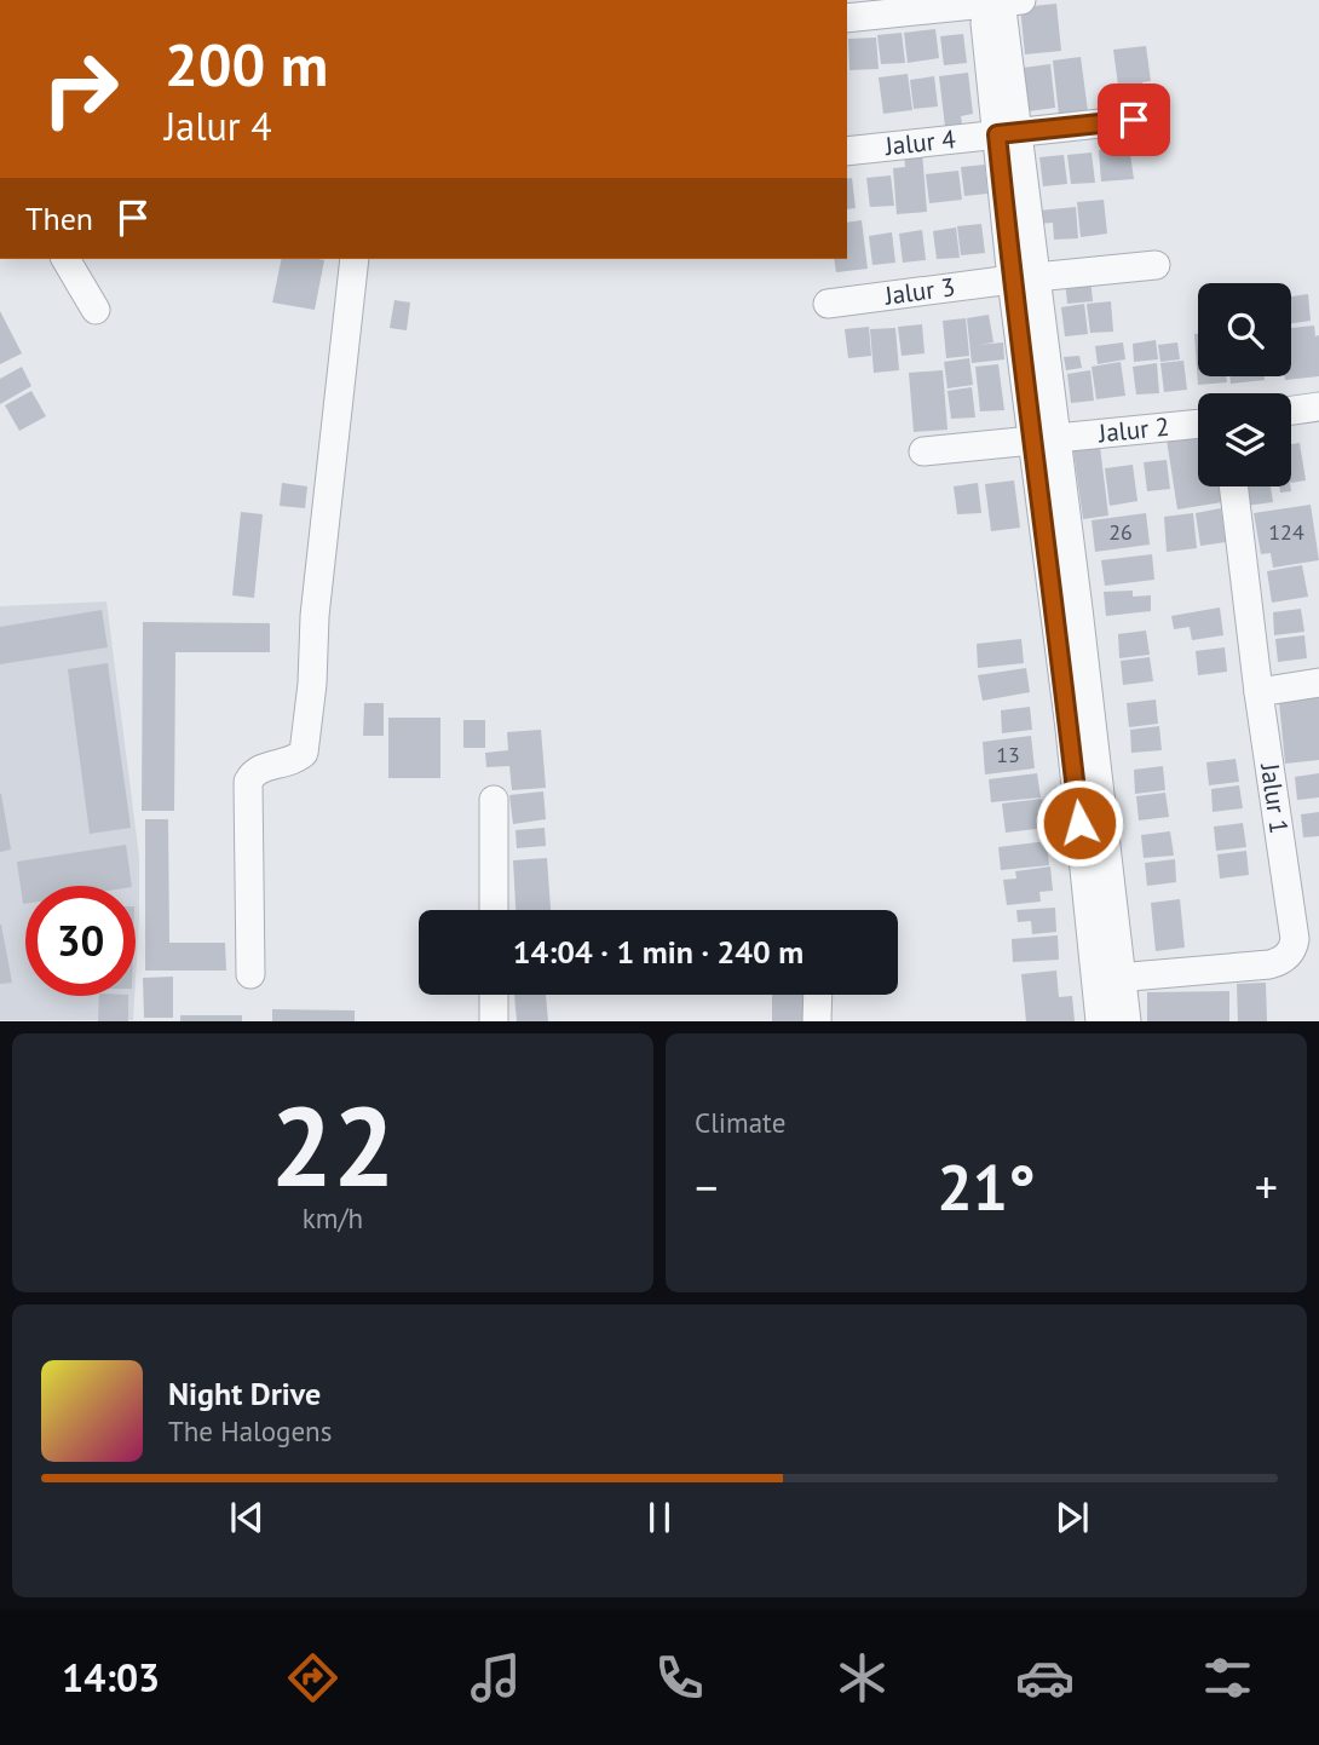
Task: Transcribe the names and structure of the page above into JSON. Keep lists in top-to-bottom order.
{
  "streets": {
    "street": [
      "Jalur 4",
      "Jalur 3",
      "Jalur 2",
      "Jalur 1"
    ]
  },
  "house_numbers": ["26", "124", "13"],
  "page": {
    "turn": ["200 m", "Jalur 4"],
    "then": "Then",
    "limit": "30",
    "trip": "14:04 · 1 min · 240 m",
    "tile": [
      ["22", "km/h"],
      "Climate"
    ],
    "heat": ["−", "21°", "+"],
    "song": ["Night Drive", "The Halogens"],
    "tabs": "14:03"
  }
}
